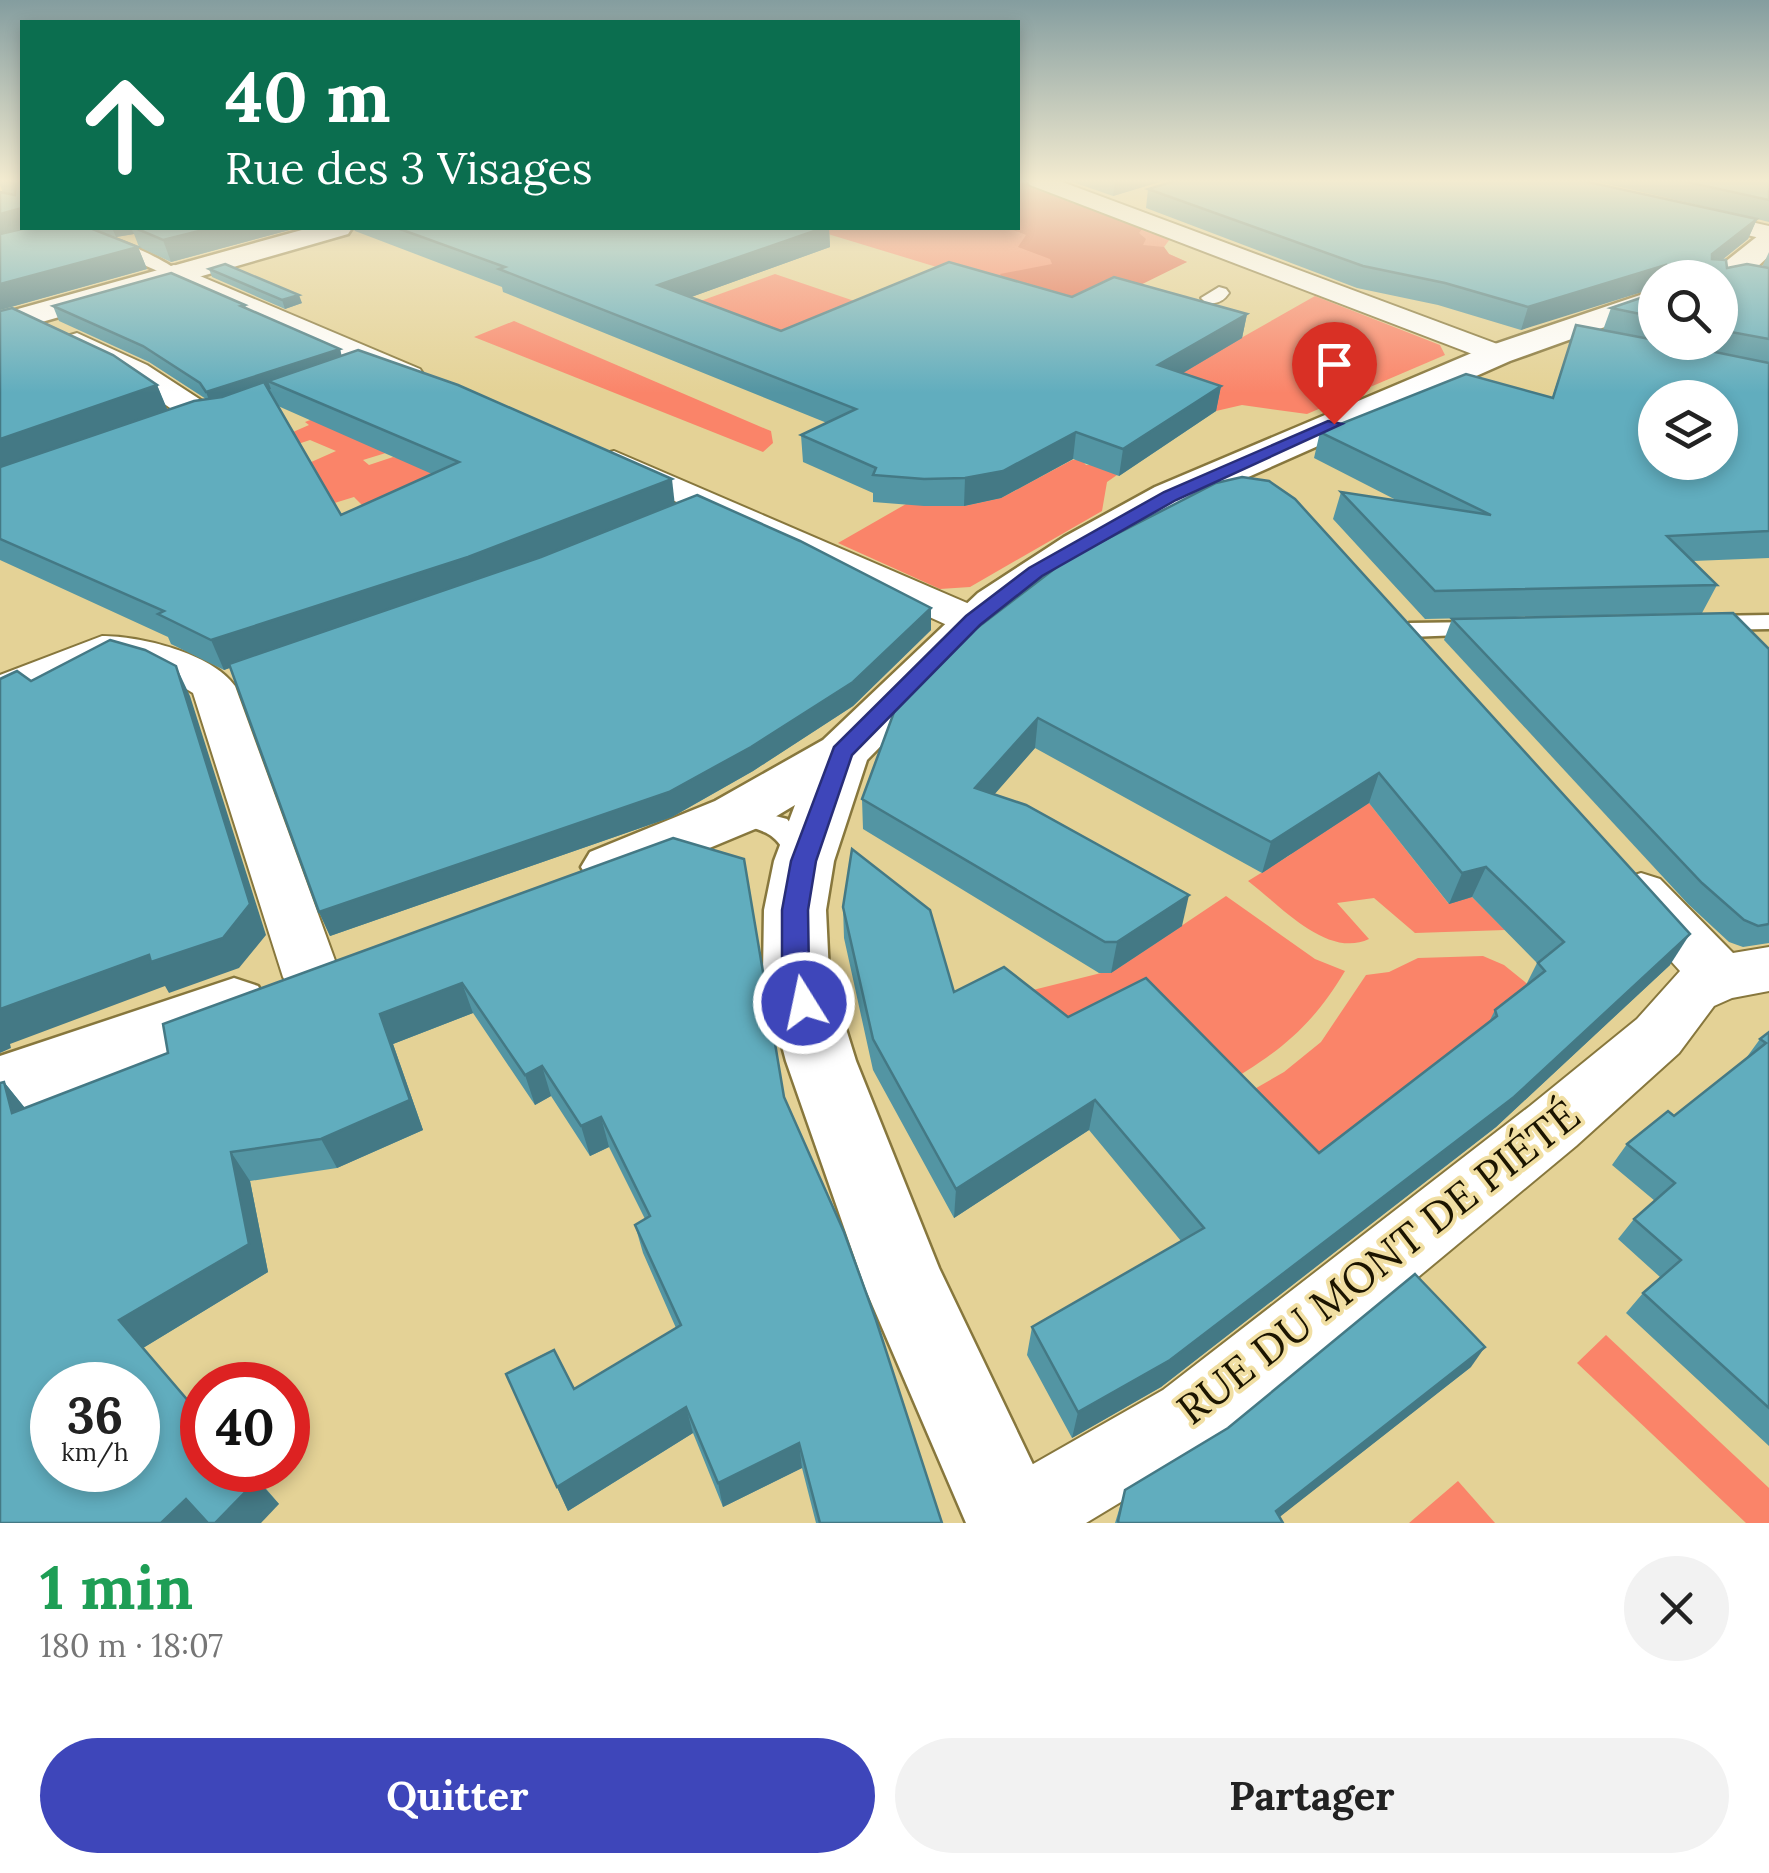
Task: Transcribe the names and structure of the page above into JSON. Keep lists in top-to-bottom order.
{
  "streets": {
    "street": ["RUE DU MONT DE PIÉTÉ"]
  },
  "page": {
    "turn": ["40 m", "Rue des 3 Visages"],
    "speed": "36 km/h",
    "limit": "40",
    "heading": ["1 min", "180 m · 18:07"],
    "buttons": ["Quitter", "Partager"]
  }
}
